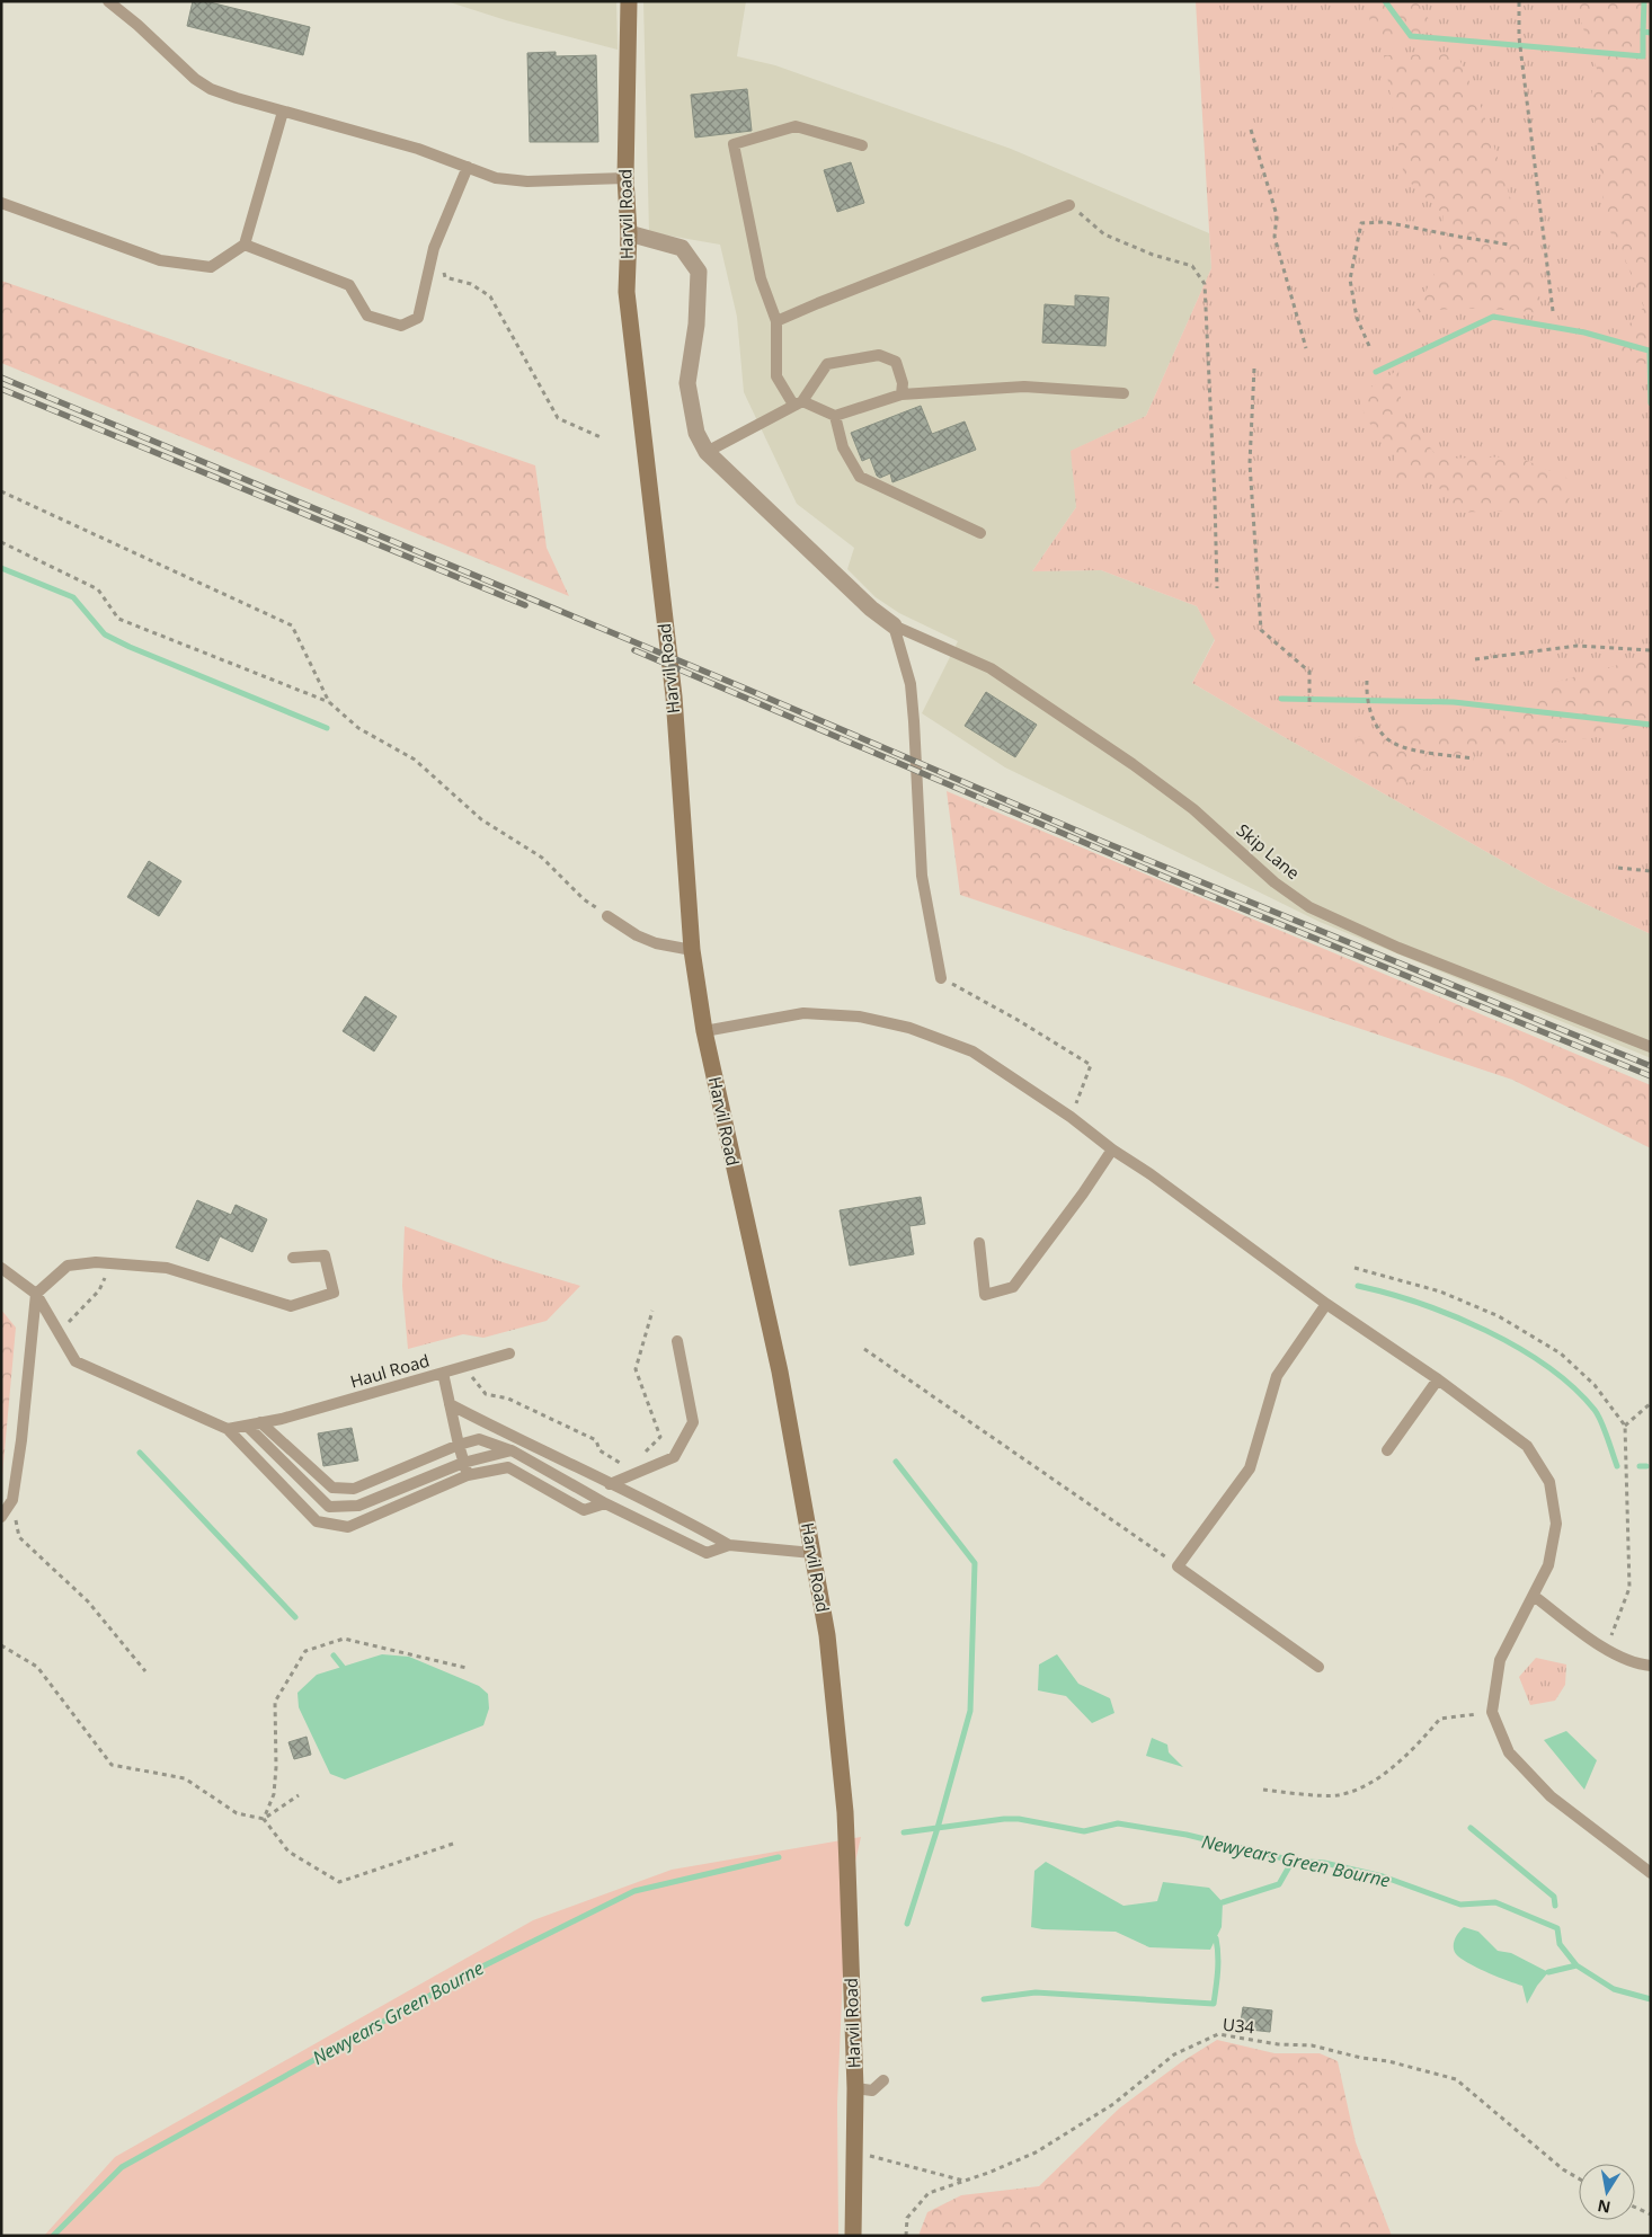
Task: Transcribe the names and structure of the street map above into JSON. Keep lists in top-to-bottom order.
{
  "streets": {
    "street": ["Harvil Road"],
    "lane": ["Skip Lane", "Haul Road"],
    "path": ["U34"]
  },
  "water": ["Newyears Green Bourne"],
  "north": "bottom"
}
